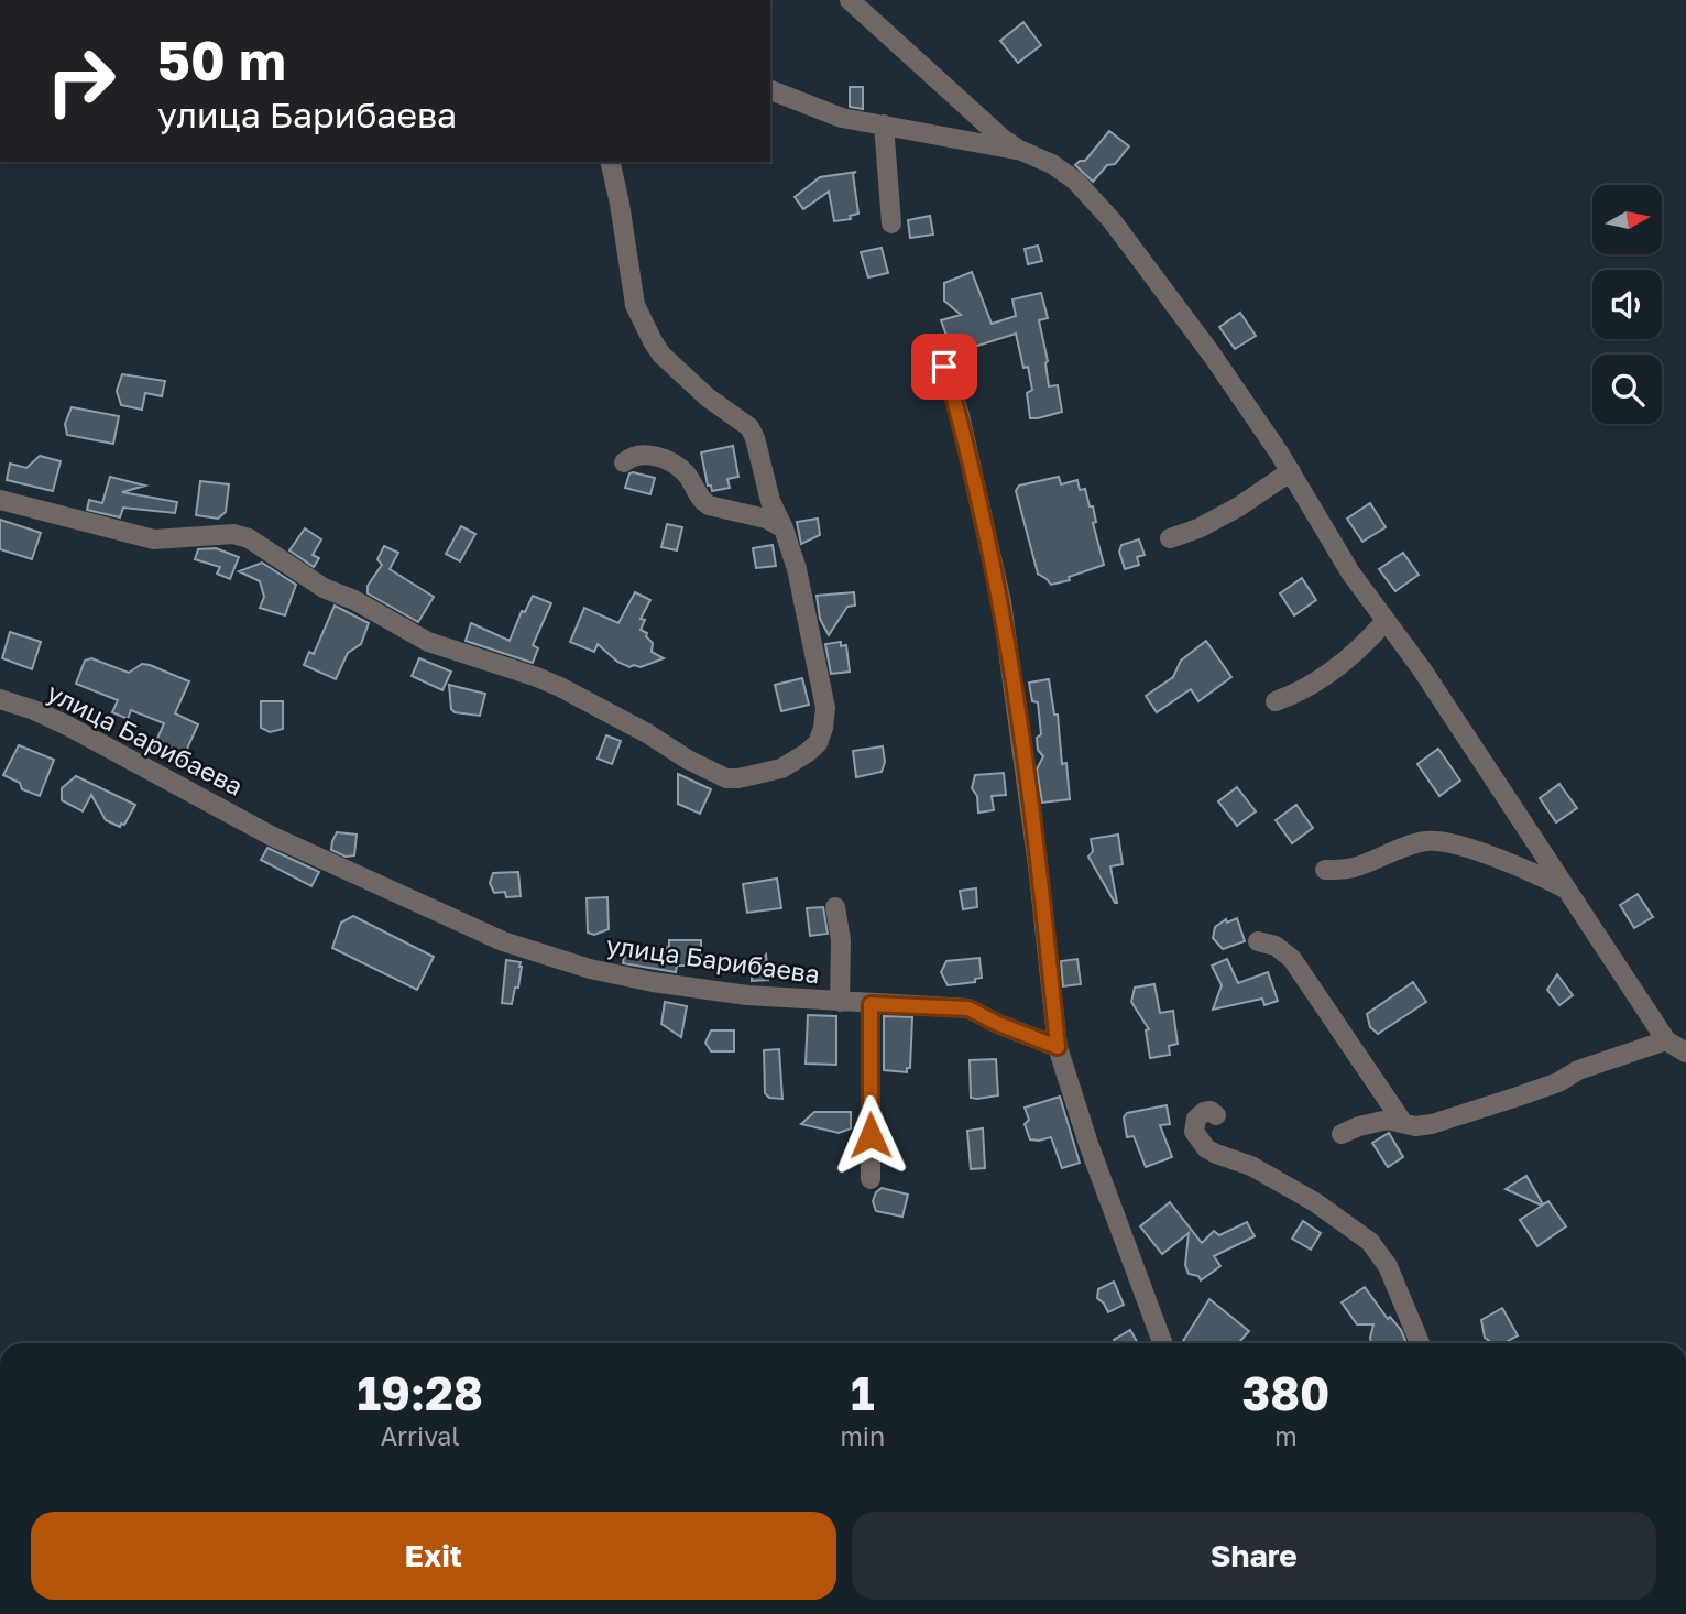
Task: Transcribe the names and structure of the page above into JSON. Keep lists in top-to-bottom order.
{
  "streets": {
    "street": ["улица Барибаева"]
  },
  "north": "right",
  "page": {
    "turn": ["50 m", "улица Барибаева"],
    "eta": [
      "19:28",
      "Arrival",
      "1",
      "min",
      "380",
      "m"
    ],
    "buttons": ["Exit", "Share"]
  }
}
